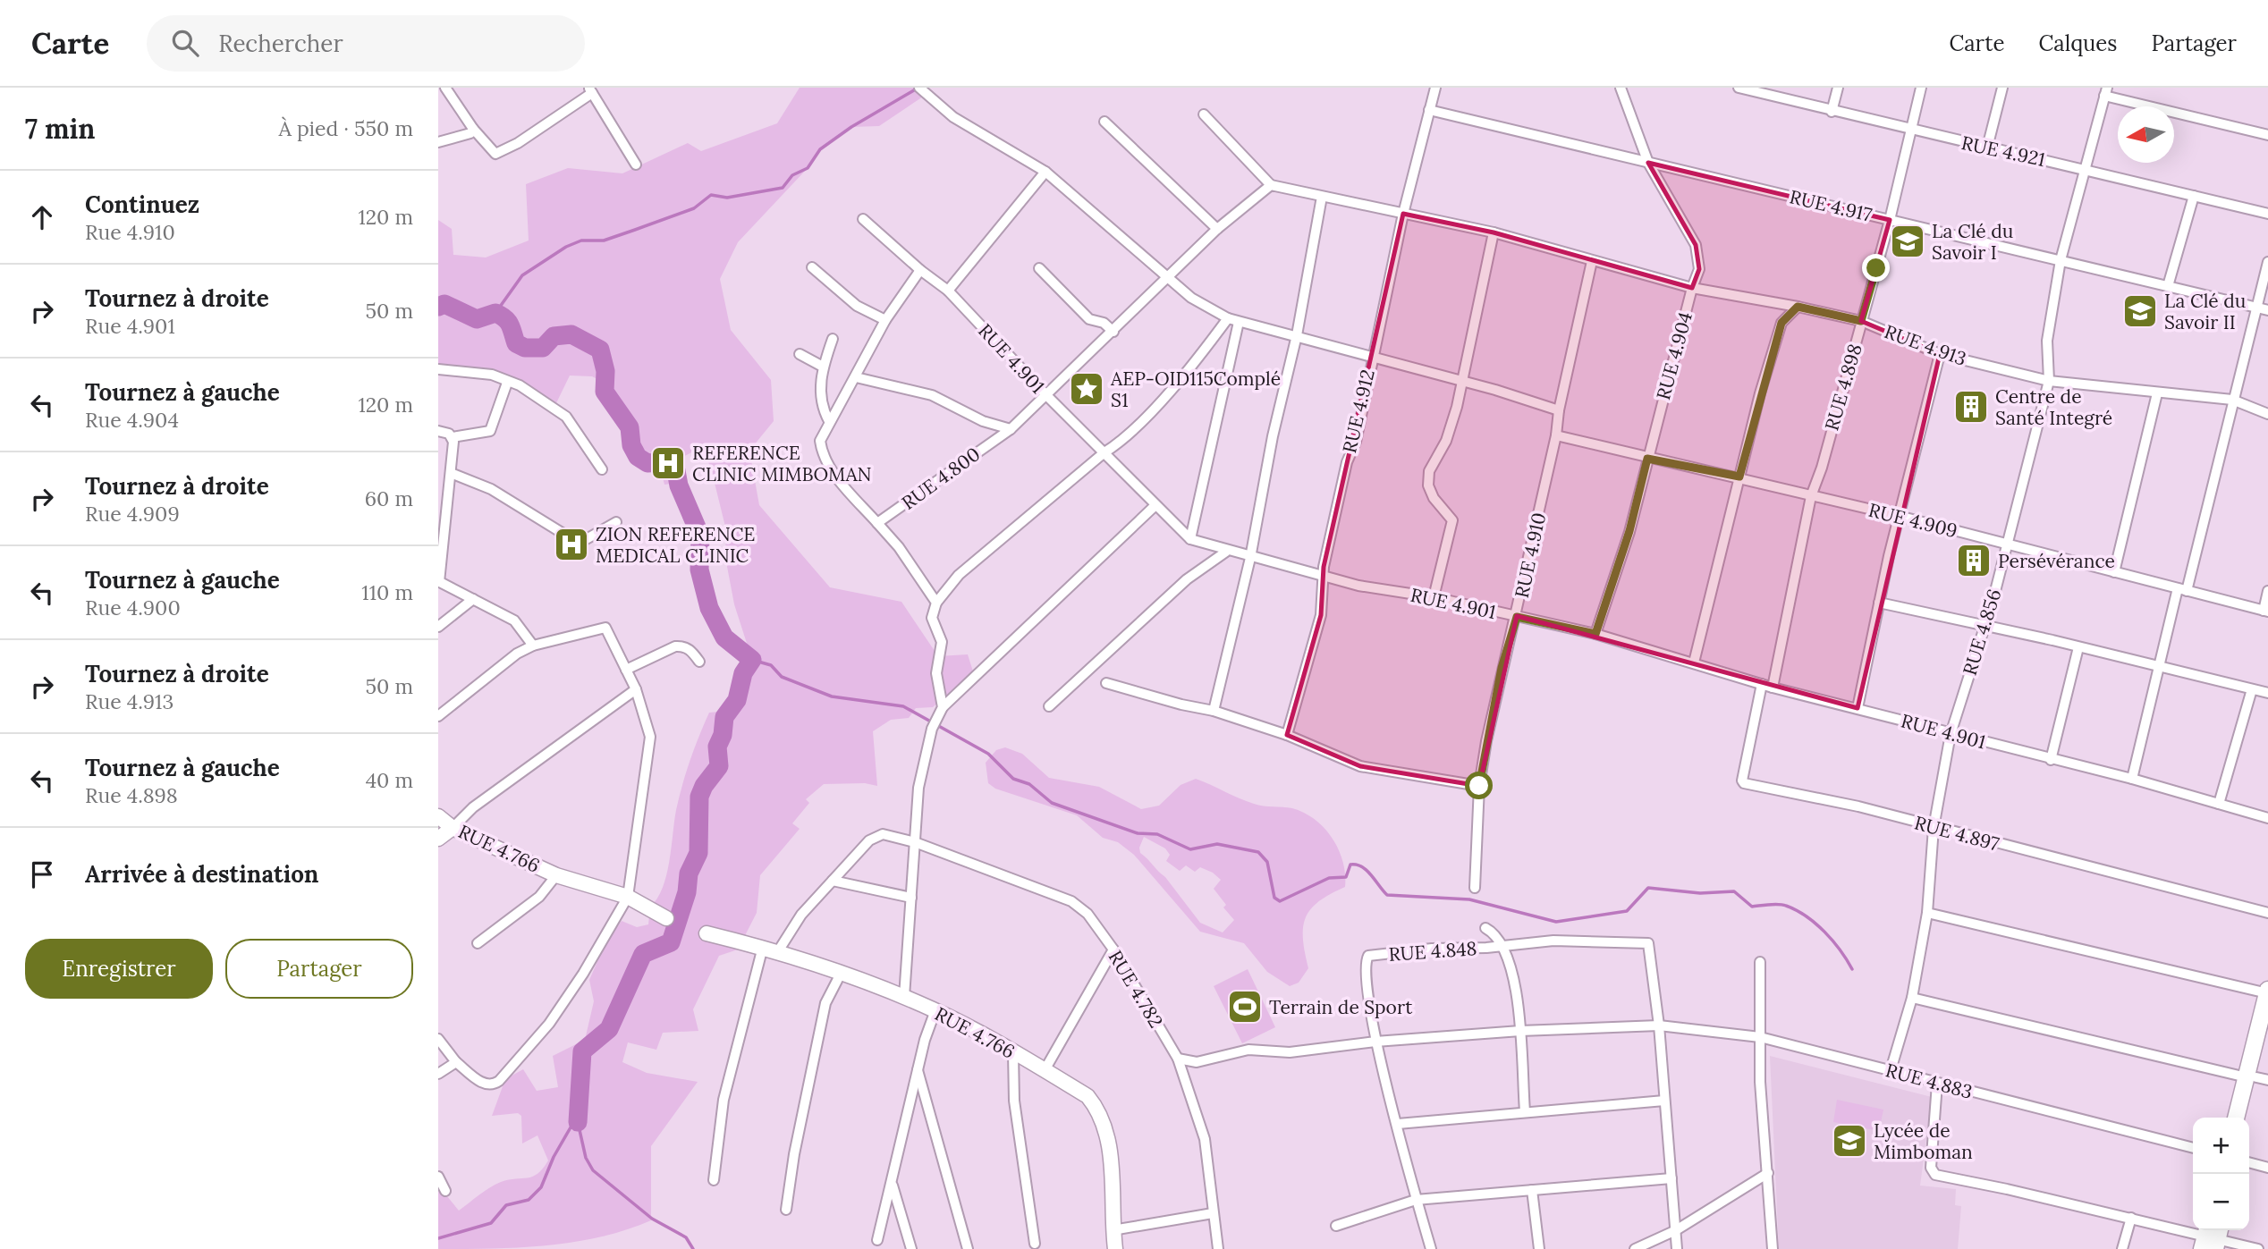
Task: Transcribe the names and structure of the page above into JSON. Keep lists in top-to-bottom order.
{
  "streets": {
    "street": [
      "RUE 4.921",
      "RUE 4.917",
      "RUE 4.913",
      "RUE 4.904",
      "RUE 4.901",
      "RUE 4.898",
      "RUE 4.912",
      "RUE 4.800",
      "RUE 4.909",
      "RUE 4.910",
      "RUE 4.856",
      "RUE 4.897",
      "RUE 4.766",
      "RUE 4.848",
      "RUE 4.782",
      "RUE 4.883"
    ]
  },
  "crossings": [
    ["RUE 4.921", "RUE 4.898"],
    ["RUE 4.921", "RUE 4.856"],
    ["RUE 4.917", "RUE 4.904"],
    ["RUE 4.917", "RUE 4.898"],
    ["RUE 4.917", "RUE 4.912"],
    ["RUE 4.917", "RUE 4.856"],
    ["RUE 4.913", "RUE 4.904"],
    ["RUE 4.913", "RUE 4.898"],
    ["RUE 4.913", "RUE 4.912"],
    ["RUE 4.913", "RUE 4.910"],
    ["RUE 4.913", "RUE 4.856"],
    ["RUE 4.904", "RUE 4.901"],
    ["RUE 4.904", "RUE 4.909"],
    ["RUE 4.901", "RUE 4.898"],
    ["RUE 4.901", "RUE 4.912"],
    ["RUE 4.901", "RUE 4.800"],
    ["RUE 4.901", "RUE 4.910"],
    ["RUE 4.901", "RUE 4.856"],
    ["RUE 4.901", "RUE 4.897"],
    ["RUE 4.898", "RUE 4.909"],
    ["RUE 4.909", "RUE 4.910"],
    ["RUE 4.909", "RUE 4.856"],
    ["RUE 4.856", "RUE 4.897"],
    ["RUE 4.856", "RUE 4.883"],
    ["RUE 4.848", "RUE 4.883"],
    ["RUE 4.782", "RUE 4.883"]
  ],
  "places": {
    "school or university": ["La Clé du Savoir I", "La Clé du Savoir II", "Lycée de Mimboman"],
    "place": ["AEP-OID115Complé S1"],
    "building": ["Centre de Santé Integré", "Persévérance"],
    "hospital": ["REFERENCE CLINIC MIMBOMAN", "ZION REFERENCE MEDICAL CLINIC"],
    "sports": ["Terrain de Sport"]
  },
  "north": "left",
  "page": {
    "header": "Carte",
    "search": "Rechercher",
    "nav": ["Carte", "Calques", "Partager"],
    "heading": ["7 min", "À pied · 550 m"],
    "list": [
      ["Continuez", "Rue 4.910", "120 m"],
      ["Tournez à droite", "Rue 4.901", "50 m"],
      ["Tournez à gauche", "Rue 4.904", "120 m"],
      ["Tournez à droite", "Rue 4.909", "60 m"],
      ["Tournez à gauche", "Rue 4.900", "110 m"],
      ["Tournez à droite", "Rue 4.913", "50 m"],
      ["Tournez à gauche", "Rue 4.898", "40 m"],
      "Arrivée à destination"
    ],
    "buttons": ["Enregistrer", "Partager"],
    "map_buttons": ["+", "−"]
  }
}
